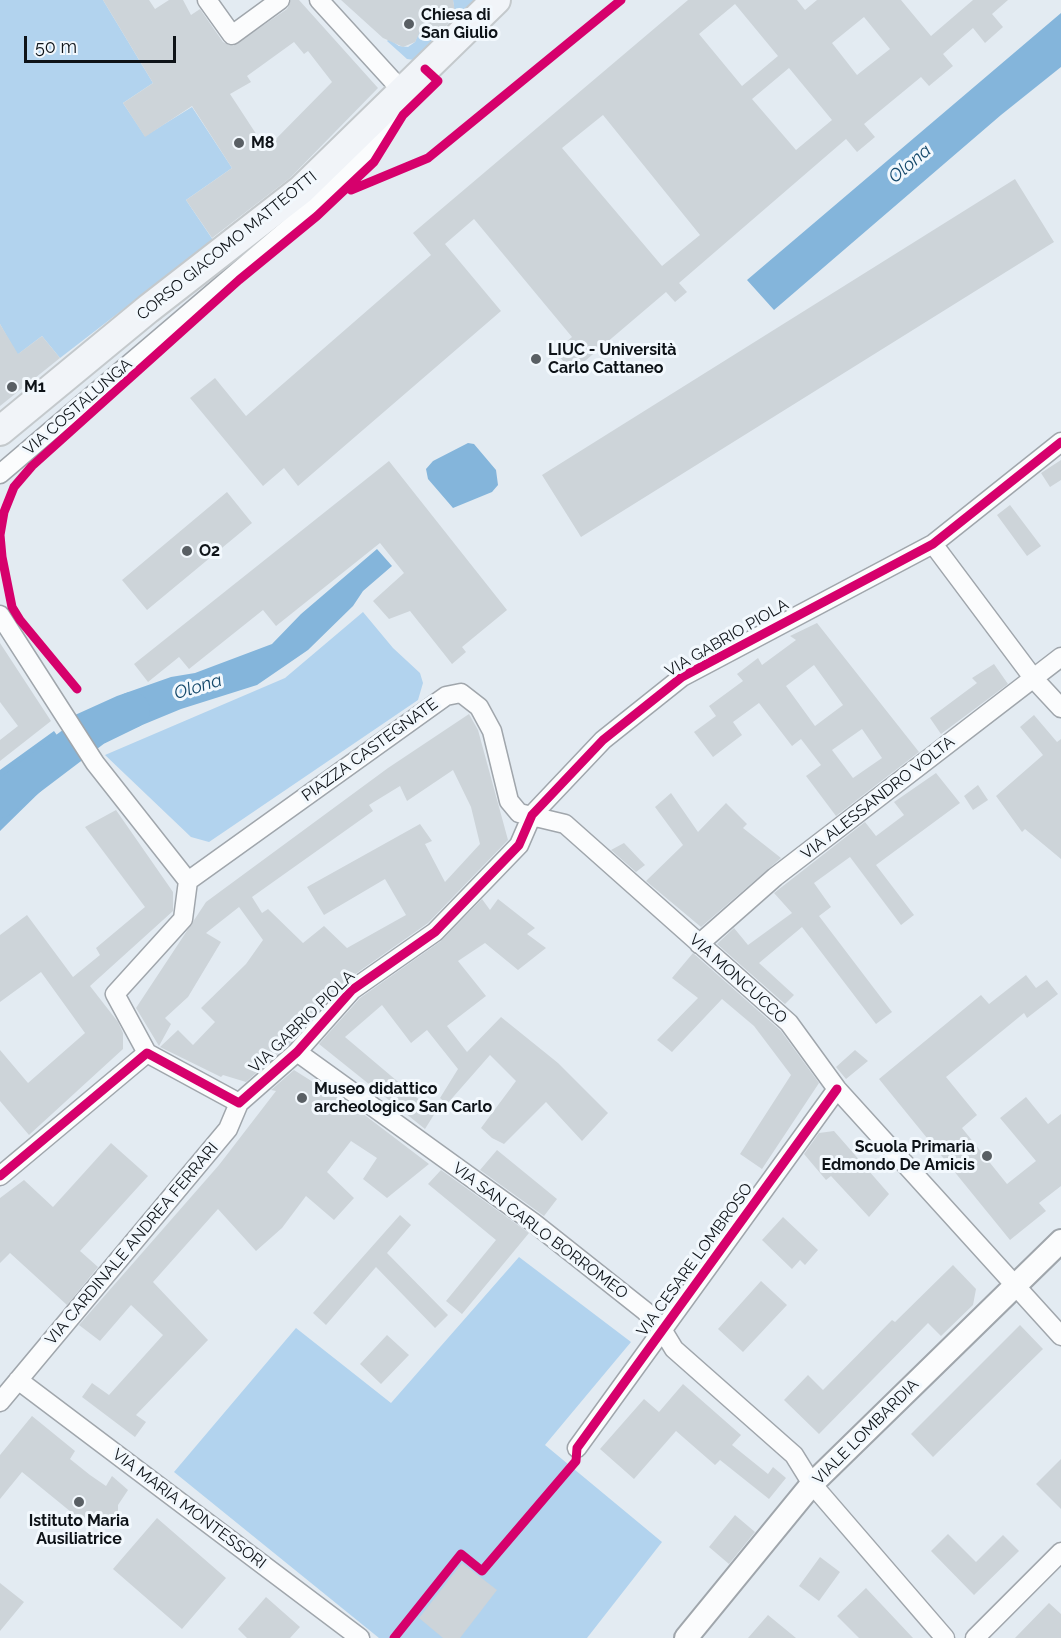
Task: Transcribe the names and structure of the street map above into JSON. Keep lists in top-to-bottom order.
{
  "streets": {
    "main road": ["CORSO GIACOMO MATTEOTTI"],
    "street": [
      "VIA COSTALUNGA",
      "VIA GABRIO PIOLA",
      "PIAZZA CASTEGNATE",
      "VIA ALESSANDRO VOLTA",
      "VIA MONCUCCO",
      "VIA SAN CARLO BORROMEO",
      "VIA CARDINALE ANDREA FERRARI",
      "VIA CESARE LOMBROSO",
      "VIALE LOMBARDIA",
      "VIA MARIA MONTESSORI"
    ]
  },
  "crossings": [
    ["CORSO GIACOMO MATTEOTTI", "VIA COSTALUNGA"],
    ["VIA GABRIO PIOLA", "PIAZZA CASTEGNATE"],
    ["VIA GABRIO PIOLA", "VIA MONCUCCO"],
    ["VIA GABRIO PIOLA", "VIA SAN CARLO BORROMEO"],
    ["VIA GABRIO PIOLA", "VIA CARDINALE ANDREA FERRARI"],
    ["PIAZZA CASTEGNATE", "VIA MONCUCCO"],
    ["VIA ALESSANDRO VOLTA", "VIA MONCUCCO"],
    ["VIA MONCUCCO", "VIA CESARE LOMBROSO"],
    ["VIA MONCUCCO", "VIALE LOMBARDIA"],
    ["VIA SAN CARLO BORROMEO", "VIA CESARE LOMBROSO"],
    ["VIA SAN CARLO BORROMEO", "VIALE LOMBARDIA"],
    ["VIA CARDINALE ANDREA FERRARI", "VIA MARIA MONTESSORI"]
  ],
  "water": ["Olona"],
  "places": [
    "Chiesa di San Giulio",
    "M8",
    "LIUC - Università Carlo Cattaneo",
    "M1",
    "O2",
    "Museo didattico archeologico San Carlo",
    "Scuola Primaria Edmondo De Amicis",
    "Istituto Maria Ausiliatrice"
  ],
  "scale_bar": "50 m"
}
